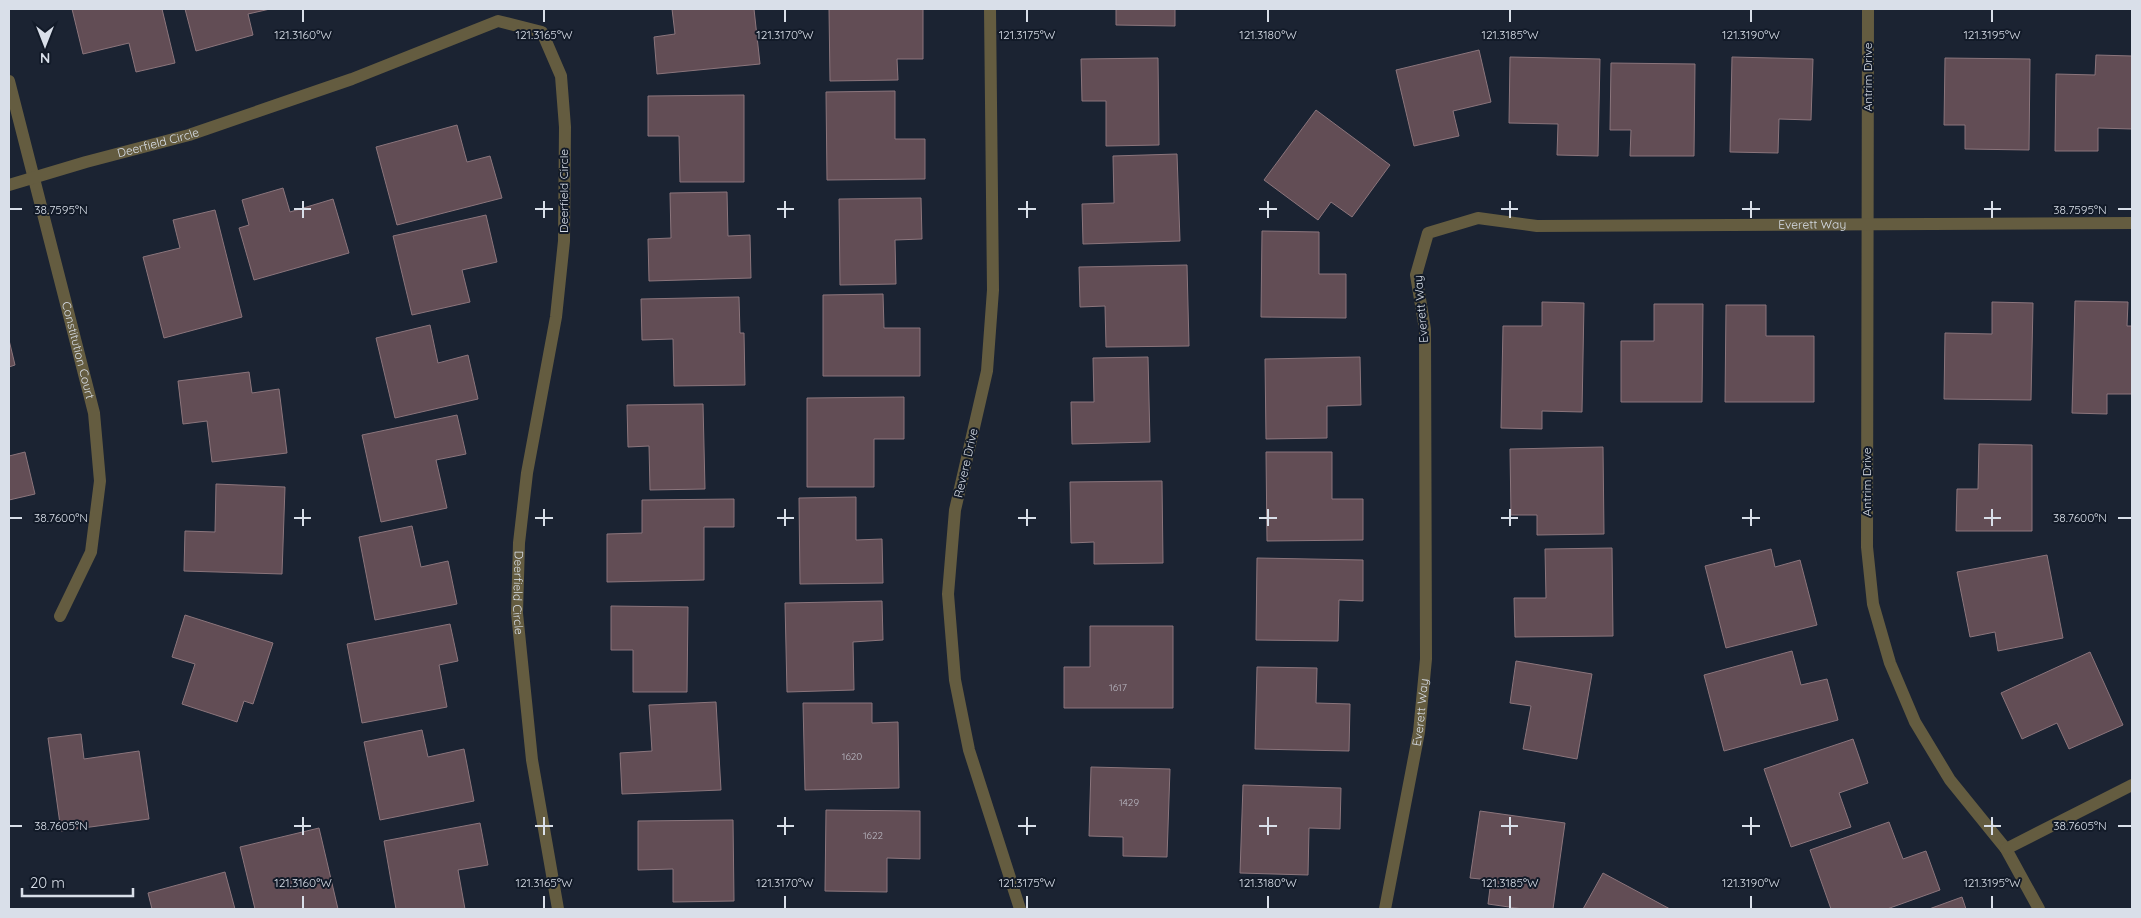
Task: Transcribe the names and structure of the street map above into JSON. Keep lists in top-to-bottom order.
{
  "streets": {
    "street": [
      "Antrim Drive",
      "Deerfield Circle",
      "Everett Way",
      "Constitution Court",
      "Revere Drive"
    ]
  },
  "crossings": [
    ["Antrim Drive", "Everett Way"],
    ["Deerfield Circle", "Constitution Court"]
  ],
  "house_numbers": [
    "1617",
    "1620",
    "1429",
    "1622"
  ],
  "scale_bar": "20 m",
  "north": "bottom",
  "coordinates": [
    "121.3160°W",
    "121.3165°W",
    "121.3170°W",
    "121.3175°W",
    "121.3180°W",
    "121.3185°W",
    "121.3190°W",
    "121.3195°W",
    "38.7595°N",
    "38.7600°N",
    "38.7605°N"
  ]
}
